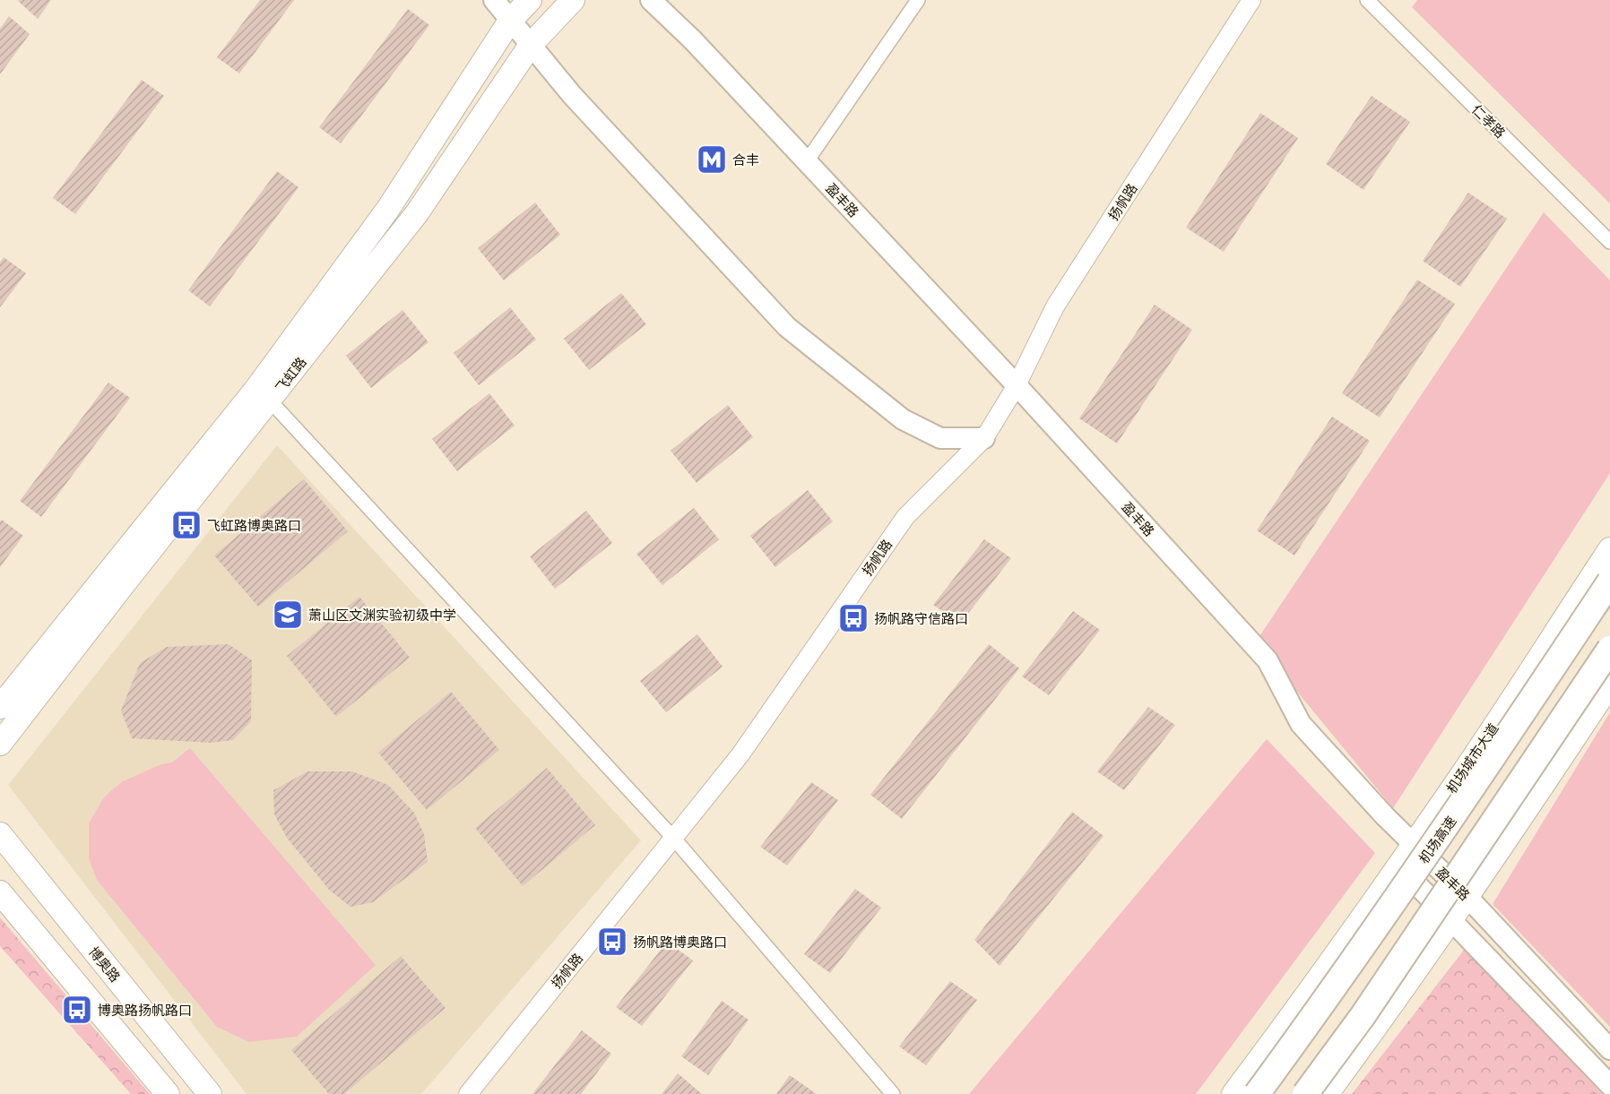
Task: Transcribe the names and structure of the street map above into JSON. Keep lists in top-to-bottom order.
{
  "streets": {
    "highway": ["机场高速"],
    "main road": [
      "盈丰路",
      "飞虹路",
      "机场城市大道",
      "博奥路"
    ],
    "street": ["仁孝路", "扬帆路"]
  },
  "crossings": [
    ["盈丰路", "扬帆路"],
    ["盈丰路", "机场城市大道"]
  ],
  "places": {
    "metro station": ["合丰"],
    "bus stop": [
      "飞虹路博奥路口",
      "扬帆路守信路口",
      "扬帆路博奥路口",
      "博奥路扬帆路口"
    ],
    "school or university": ["萧山区文渊实验初级中学"]
  }
}
